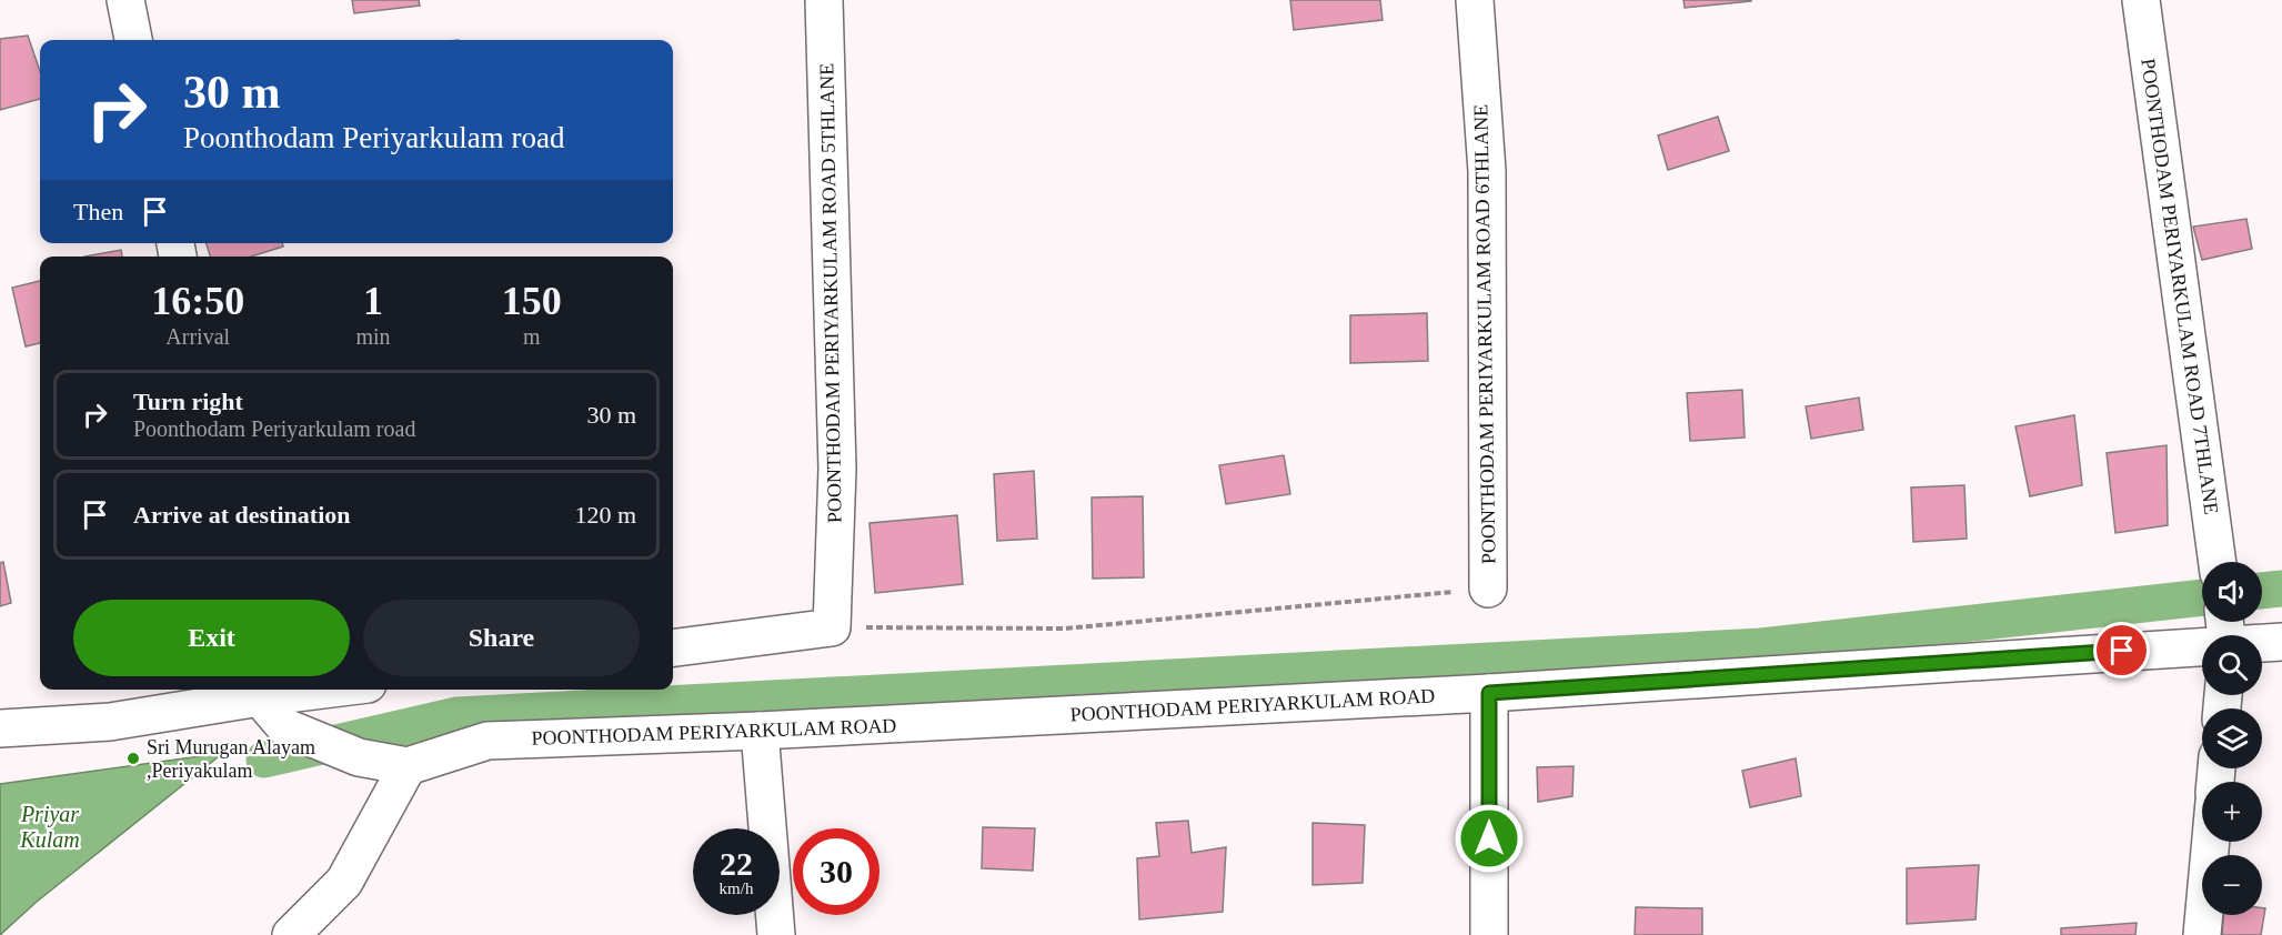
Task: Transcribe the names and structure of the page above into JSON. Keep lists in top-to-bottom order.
{
  "streets": {
    "street": [
      "POONTHODAM PERIYARKULAM ROAD 7THLANE",
      "POONTHODAM PERIYARKULAM ROAD 5THLANE",
      "POONTHODAM PERIYARKULAM ROAD 6THLANE",
      "POONTHODAM PERIYARKULAM ROAD"
    ]
  },
  "water": ["Priyar Kulam"],
  "places": ["Sri Murugan Alayam ,Periyakulam"],
  "page": {
    "turn": ["30 m", "Poonthodam Periyarkulam road"],
    "then": "Then",
    "eta": [
      "16:50",
      "Arrival",
      "1",
      "min",
      "150",
      "m"
    ],
    "list": [
      {
        "name": "Turn right",
        "note": "Poonthodam Periyarkulam road",
        "value": "30 m"
      },
      {
        "name": "Arrive at destination",
        "value": "120 m"
      }
    ],
    "map_buttons": ["+", "−"],
    "buttons": ["Exit", "Share"],
    "speed": "22 km/h",
    "limit": "30"
  }
}
